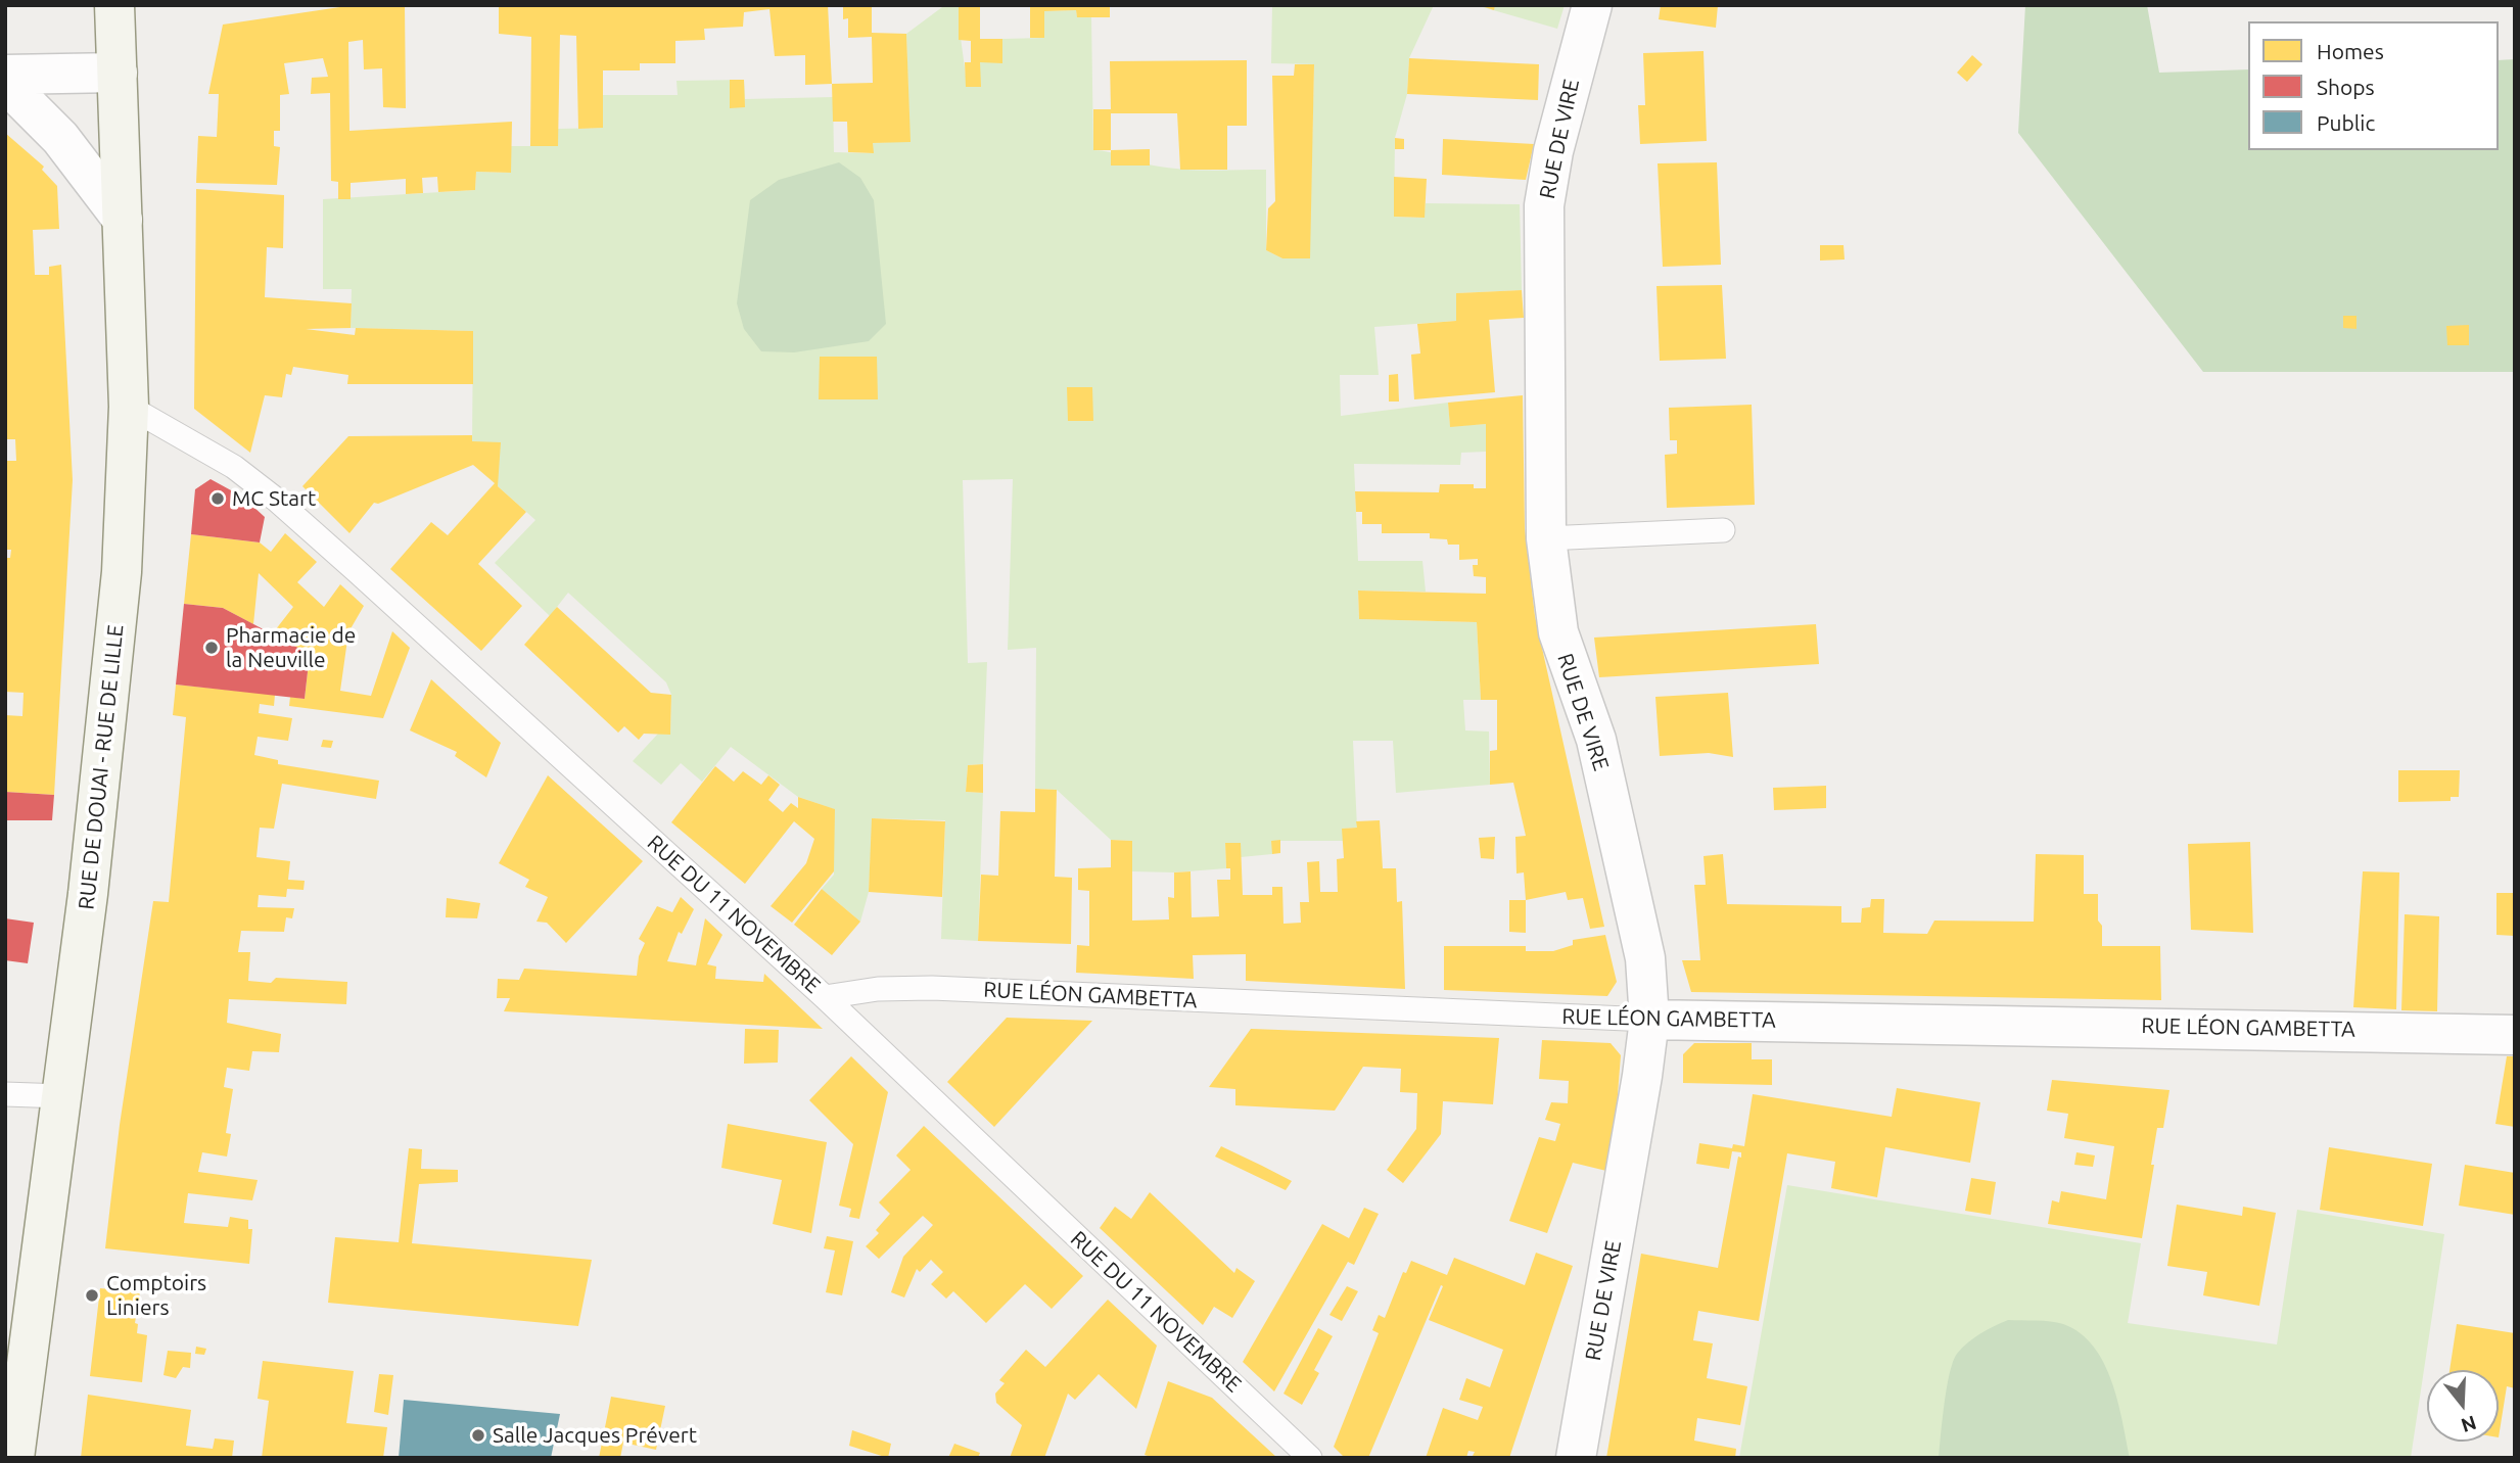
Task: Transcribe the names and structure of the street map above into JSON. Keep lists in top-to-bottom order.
{
  "streets": {
    "main road": ["RUE DE DOUAI - RUE DE LILLE"],
    "street": ["RUE DE VIRE", "RUE LÉON GAMBETTA"],
    "lane": ["RUE DU 11 NOVEMBRE"]
  },
  "crossings": [
    ["RUE DE VIRE", "RUE LÉON GAMBETTA"],
    ["RUE DE DOUAI - RUE DE LILLE", "RUE DU 11 NOVEMBRE"],
    ["RUE DU 11 NOVEMBRE", "RUE LÉON GAMBETTA"]
  ],
  "places": [
    "MC Start",
    "Pharmacie de la Neuville",
    "Comptoirs Liniers",
    "Salle Jacques Prévert"
  ],
  "legend": ["Homes", "Shops", "Public"],
  "north": "bottom"
}
